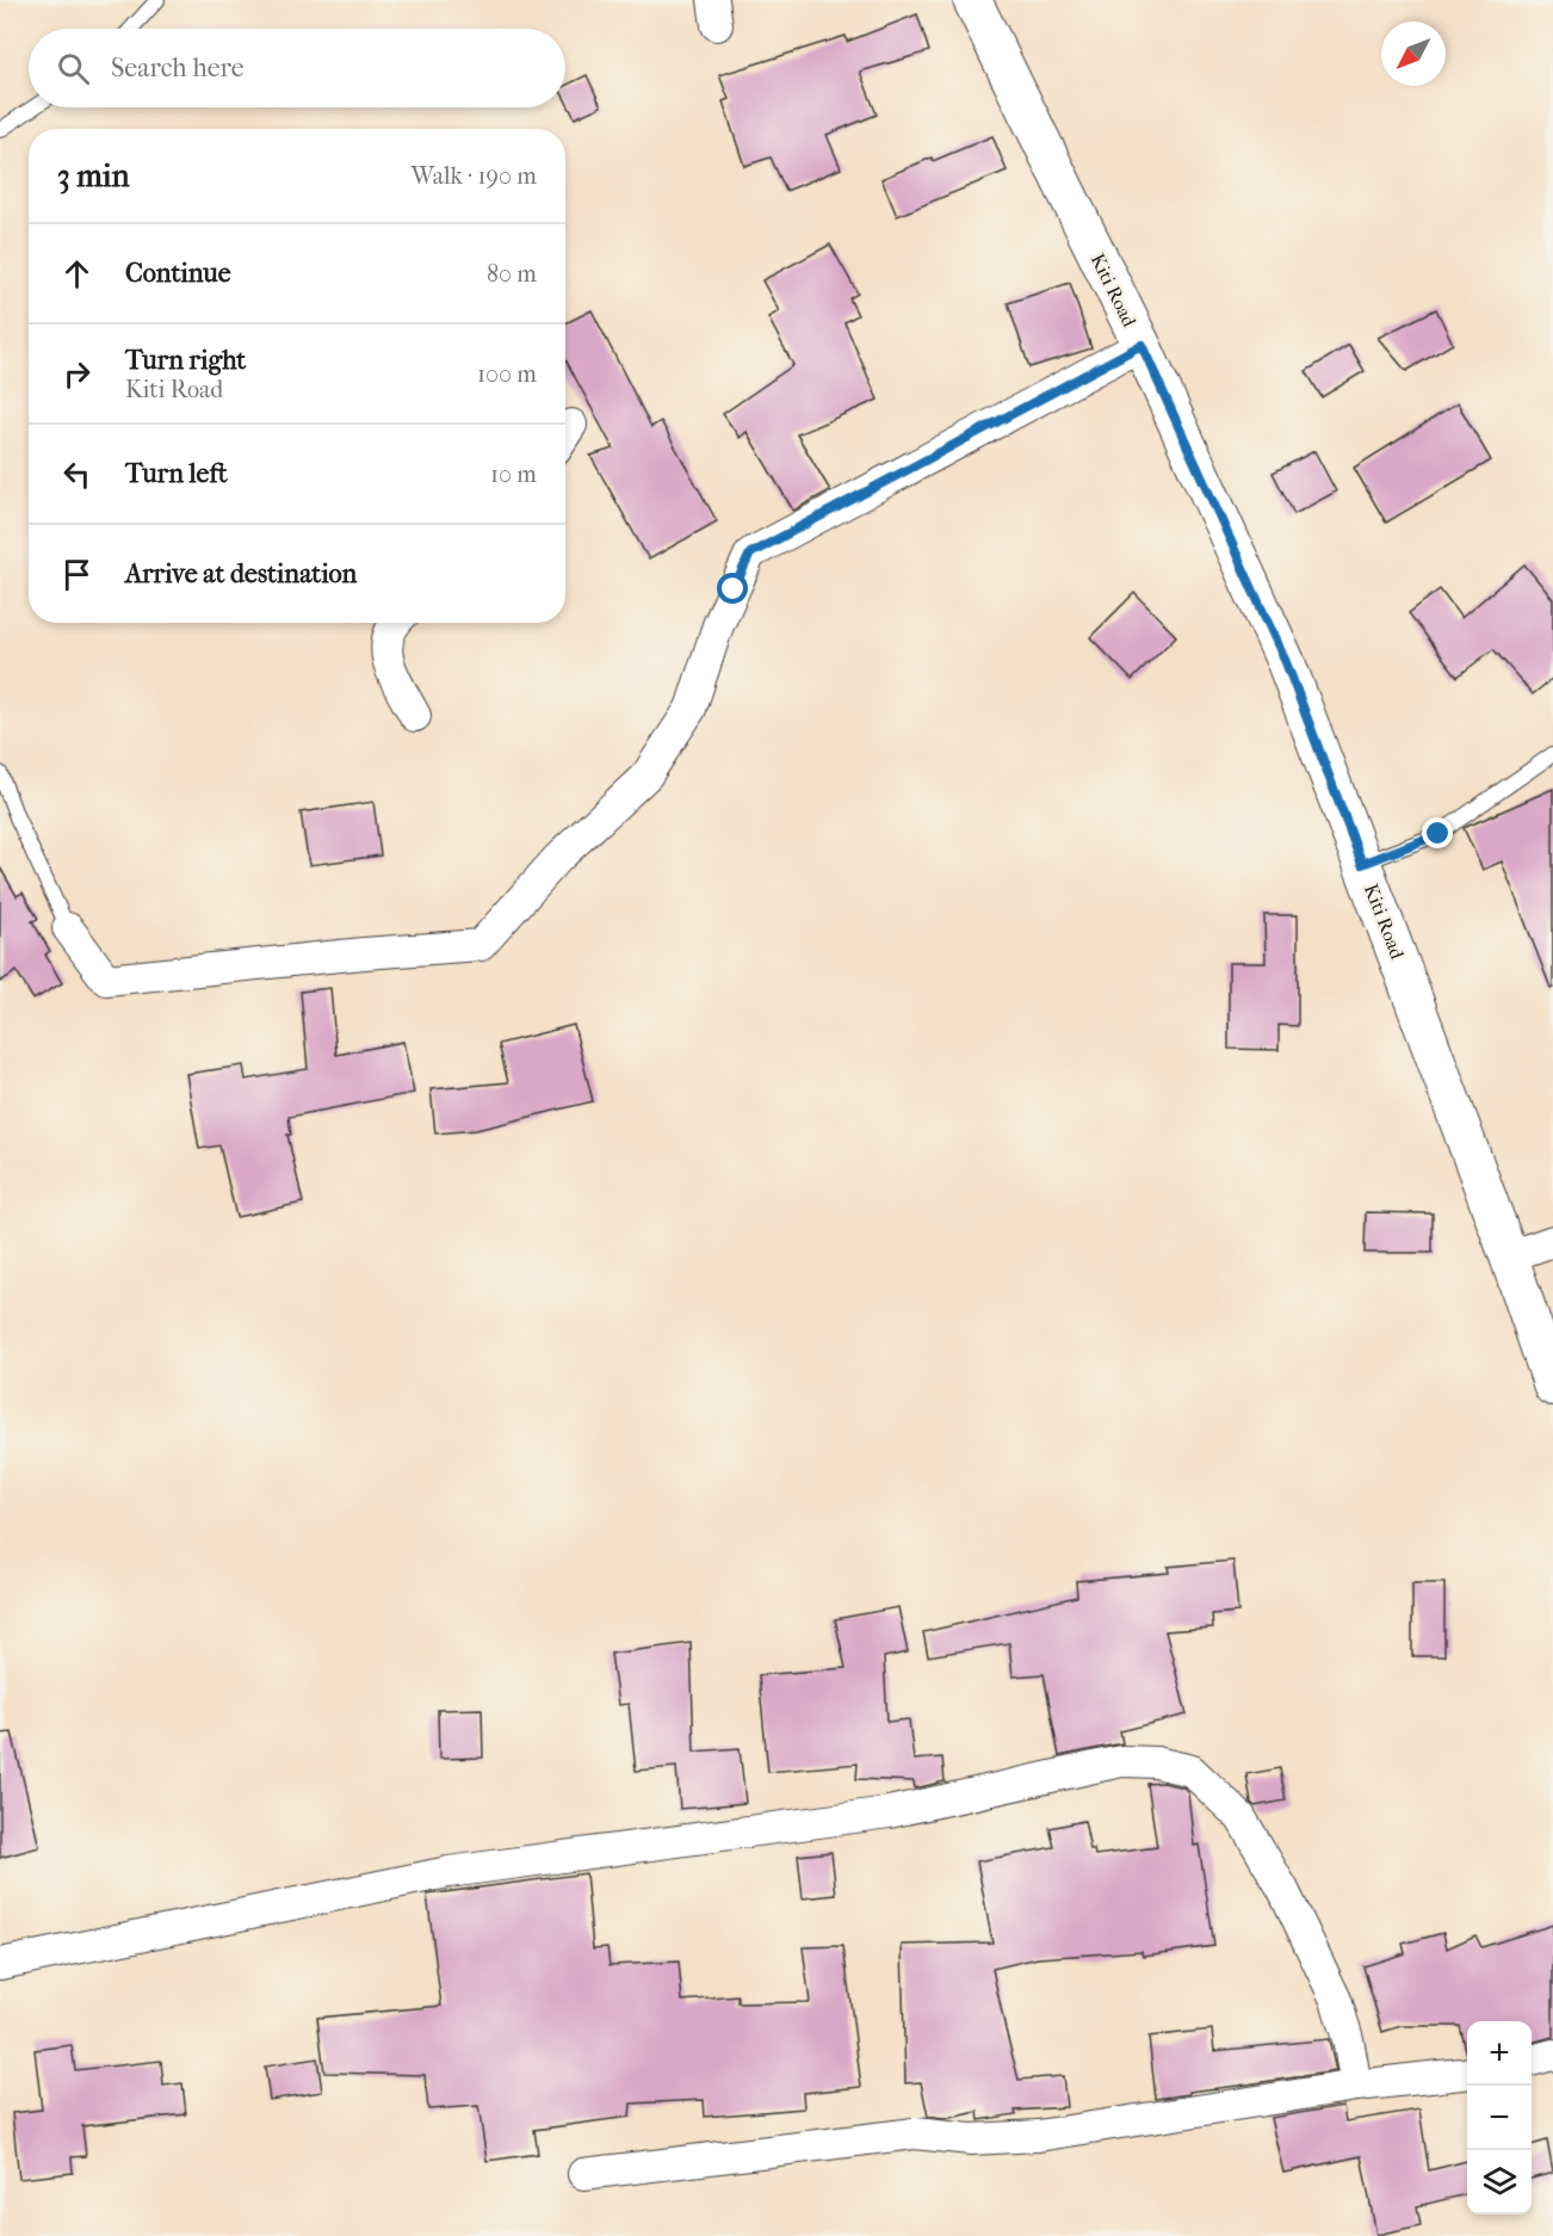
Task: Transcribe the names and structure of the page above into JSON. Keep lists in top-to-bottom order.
{
  "streets": {
    "street": ["Kiti Road"]
  },
  "north": "bottom left",
  "page": {
    "search": "Search here",
    "heading": ["3 min", "Walk · 190 m"],
    "list": [
      ["Continue", "80 m"],
      ["Turn right", "Kiti Road", "100 m"],
      ["Turn left", "10 m"],
      "Arrive at destination"
    ],
    "map_buttons": ["+", "−"]
  }
}
